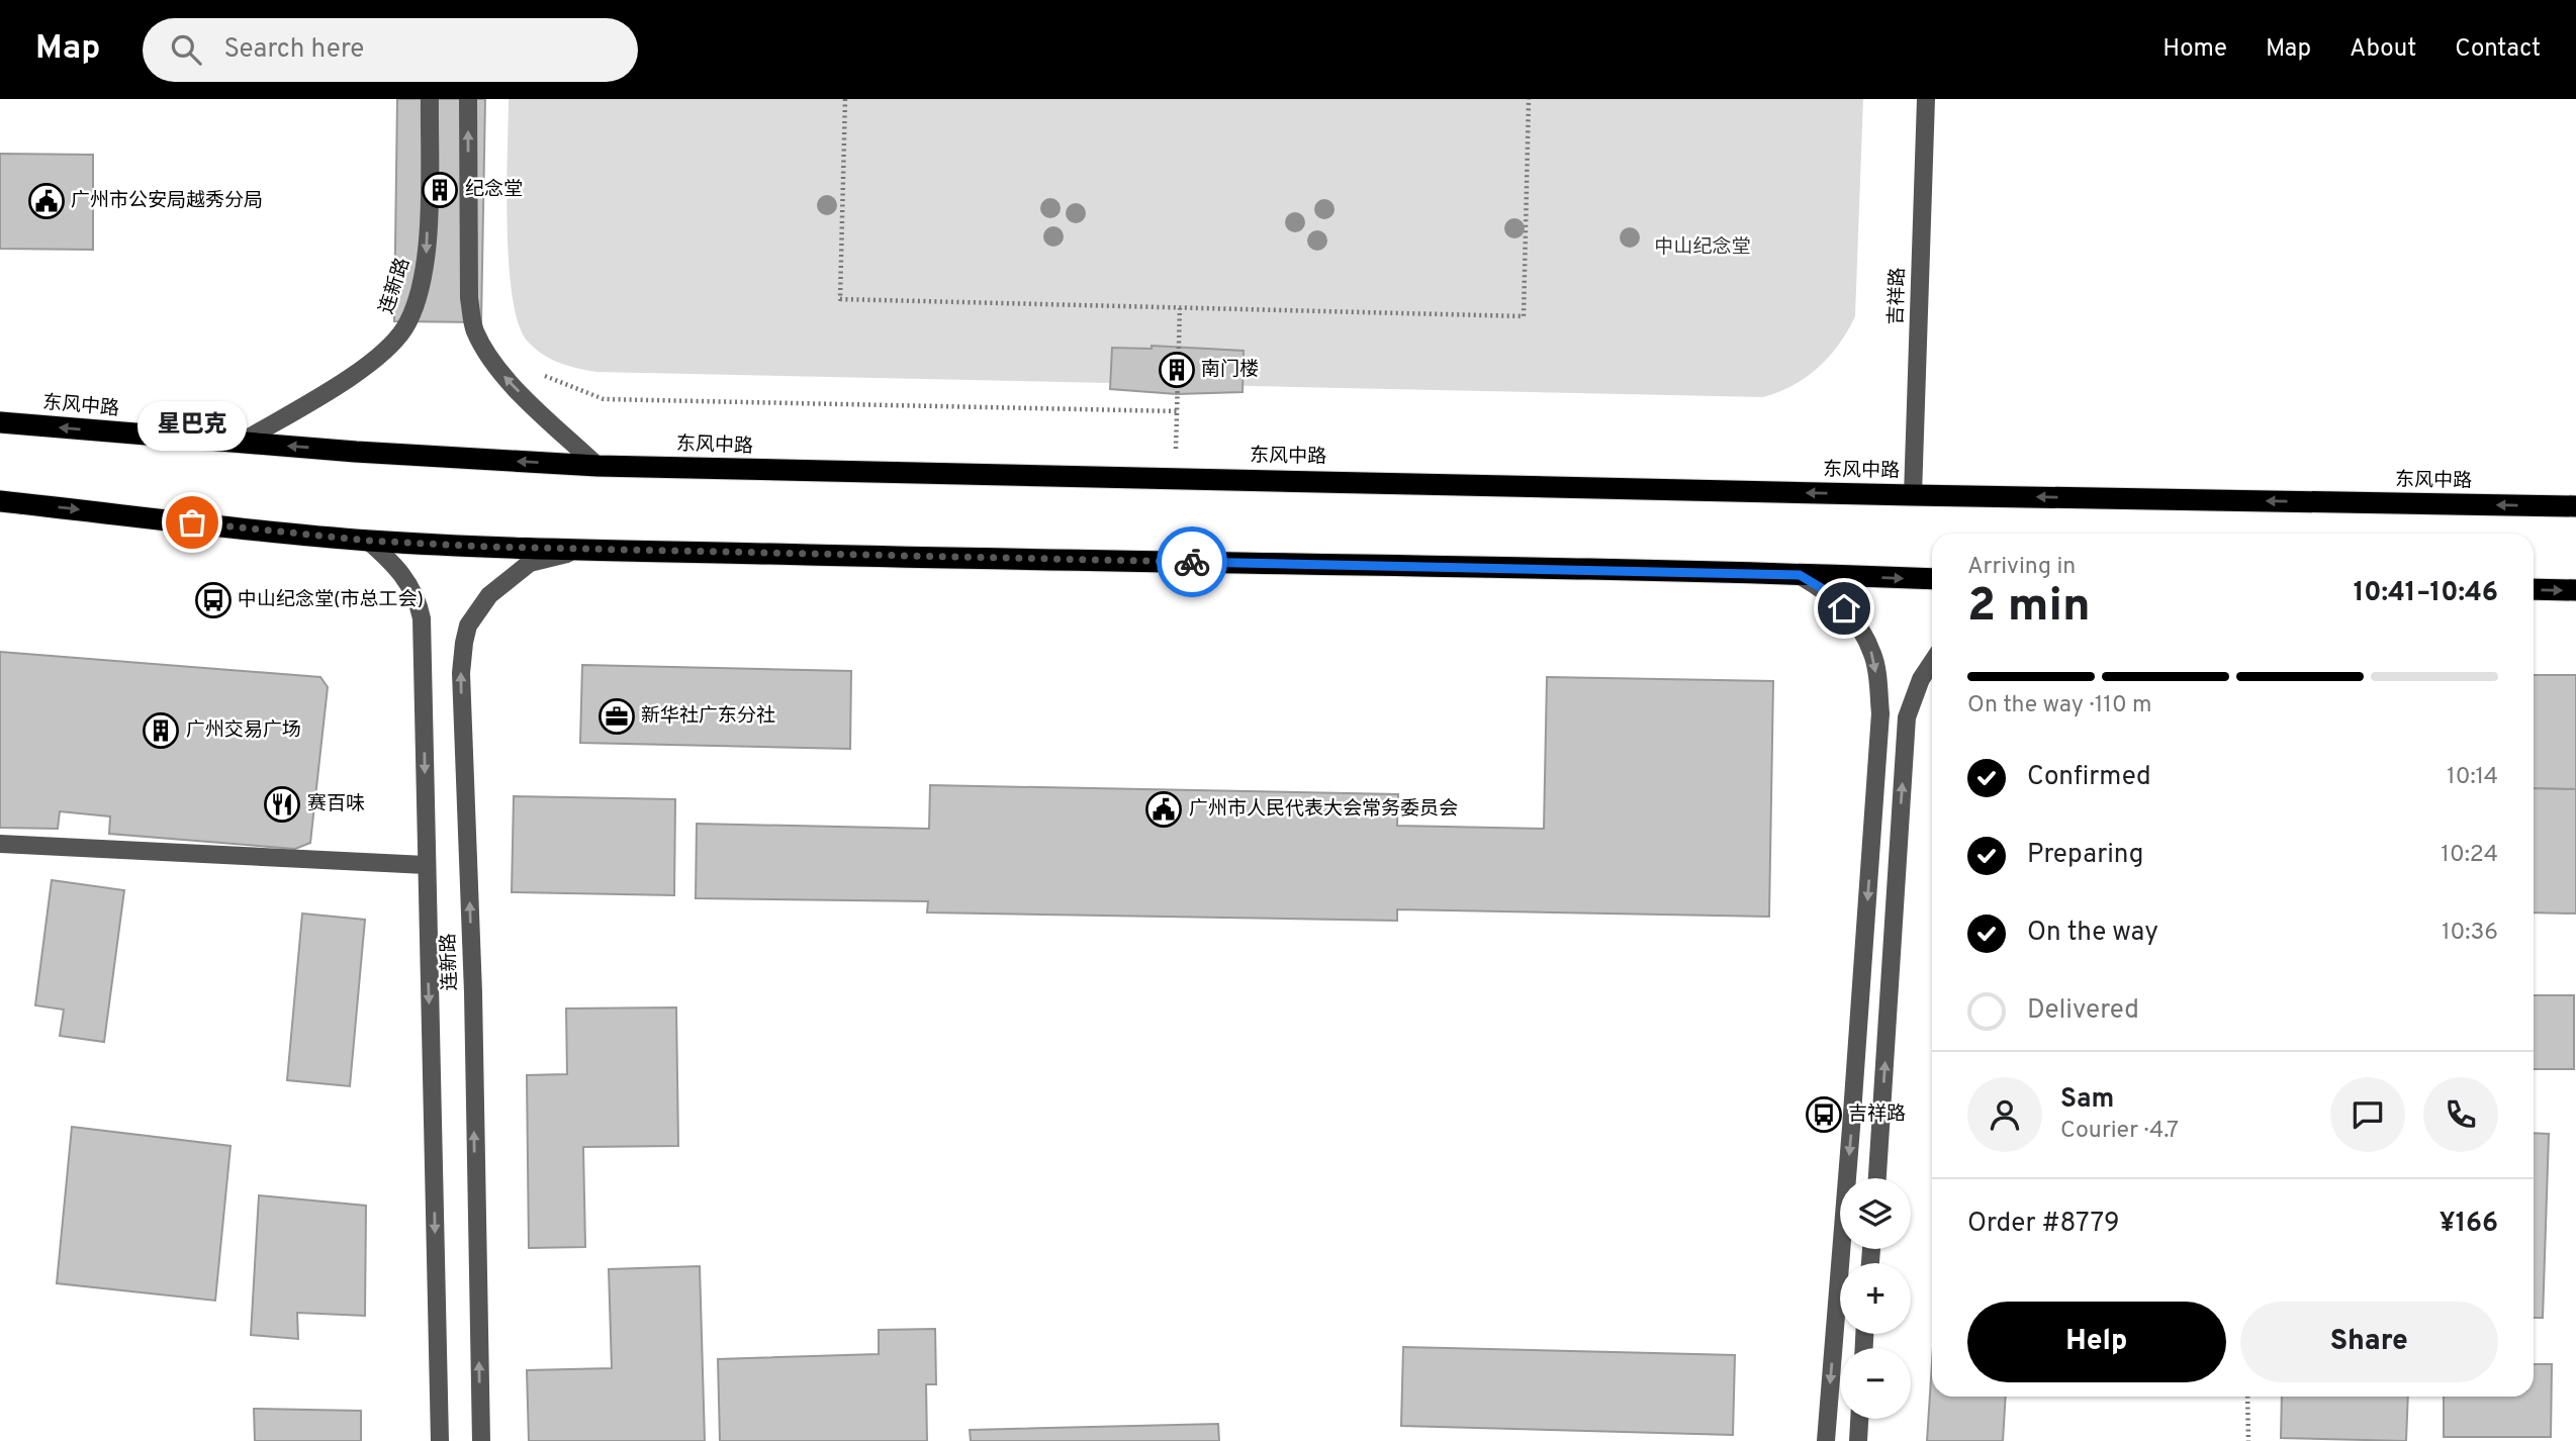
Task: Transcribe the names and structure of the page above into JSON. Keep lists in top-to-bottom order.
{
  "streets": {
    "highway": ["东风中路"],
    "street": ["连新路", "吉祥路"]
  },
  "crossings": [
    ["连新路", "东风中路"],
    ["吉祥路", "东风中路"]
  ],
  "parks": ["中山纪念堂"],
  "places": {
    "building": ["纪念堂", "南门楼", "广州交易广场"],
    "public building": ["广州市公安局越秀分局", "广州市人民代表大会常务委员会"],
    "other": ["星巴克"],
    "bus stop": ["中山纪念堂(市总工会)", "吉祥路"],
    "office": ["新华社广东分社"],
    "restaurant": ["赛百味"]
  },
  "page": {
    "header": "Map",
    "search": "Search here",
    "nav": [
      "Home",
      "Map",
      "About",
      "Contact"
    ],
    "bubble": "星巴克",
    "heading": ["2 min", "Arriving in", "10:41–10:46"],
    "panel": [
      "Sam",
      "Courier · 4.7",
      "Order #8779",
      "¥166"
    ],
    "bar": "On the way · 110 m",
    "list": [
      ["Confirmed", "10:14"],
      ["Preparing", "10:24"],
      ["On the way", "10:36"],
      "Delivered"
    ],
    "map_buttons": ["+", "−"],
    "buttons": ["Help", "Share"]
  }
}
